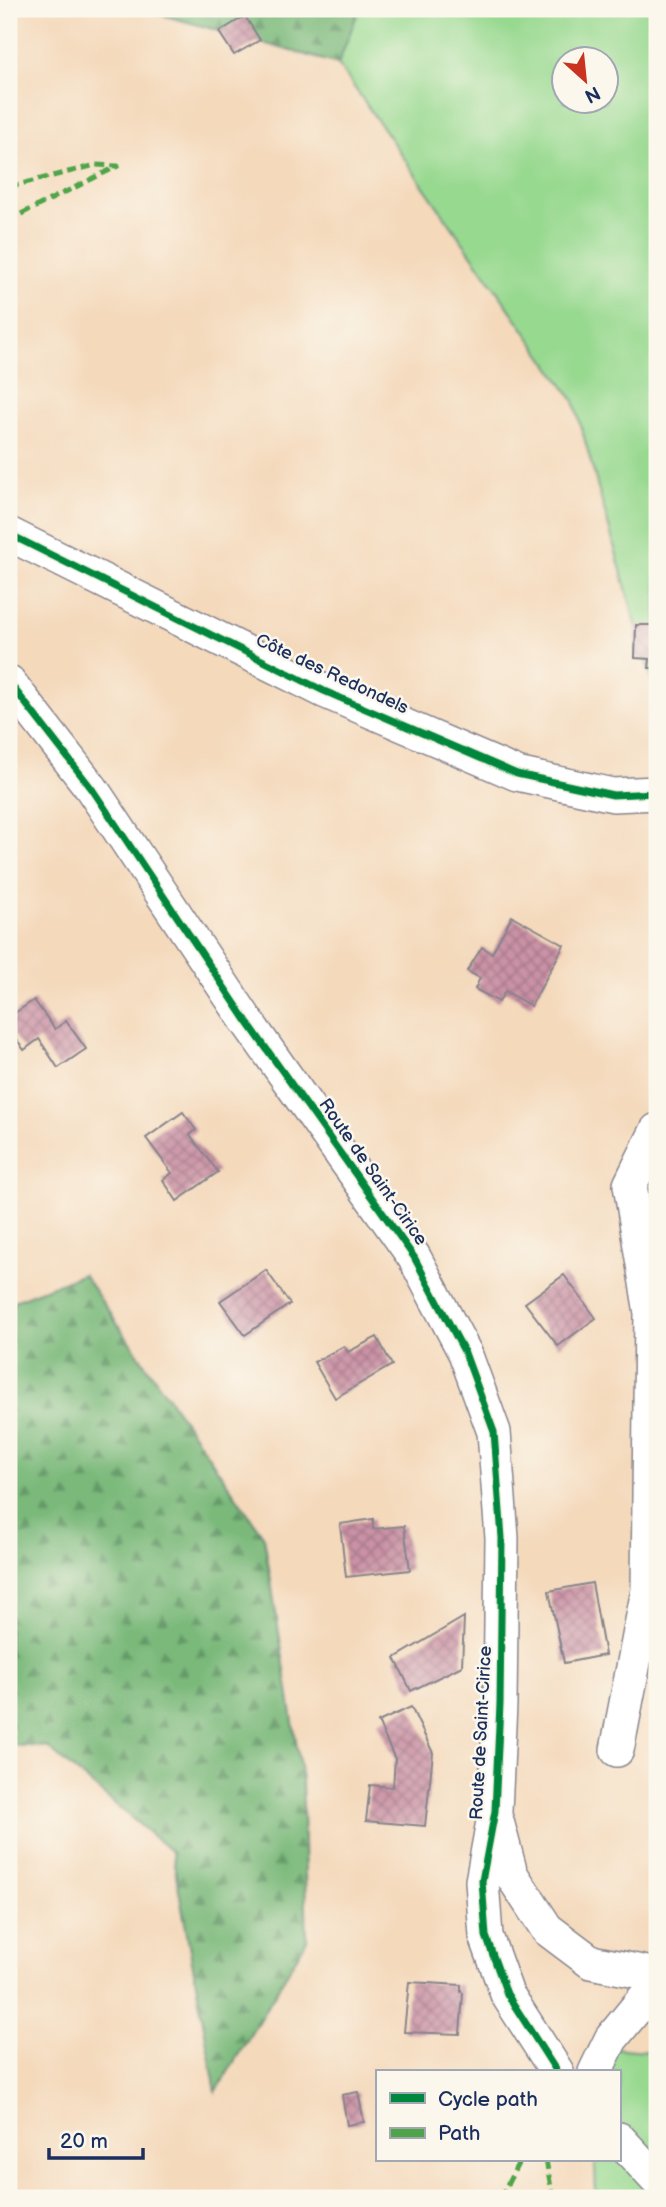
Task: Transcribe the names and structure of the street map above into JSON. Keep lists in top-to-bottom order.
{
  "streets": {
    "street": ["Côte des Redondels", "Route de Saint-Cirice"]
  },
  "legend": ["Cycle path", "Path"],
  "scale_bar": "20 m",
  "north": "bottom right"
}
